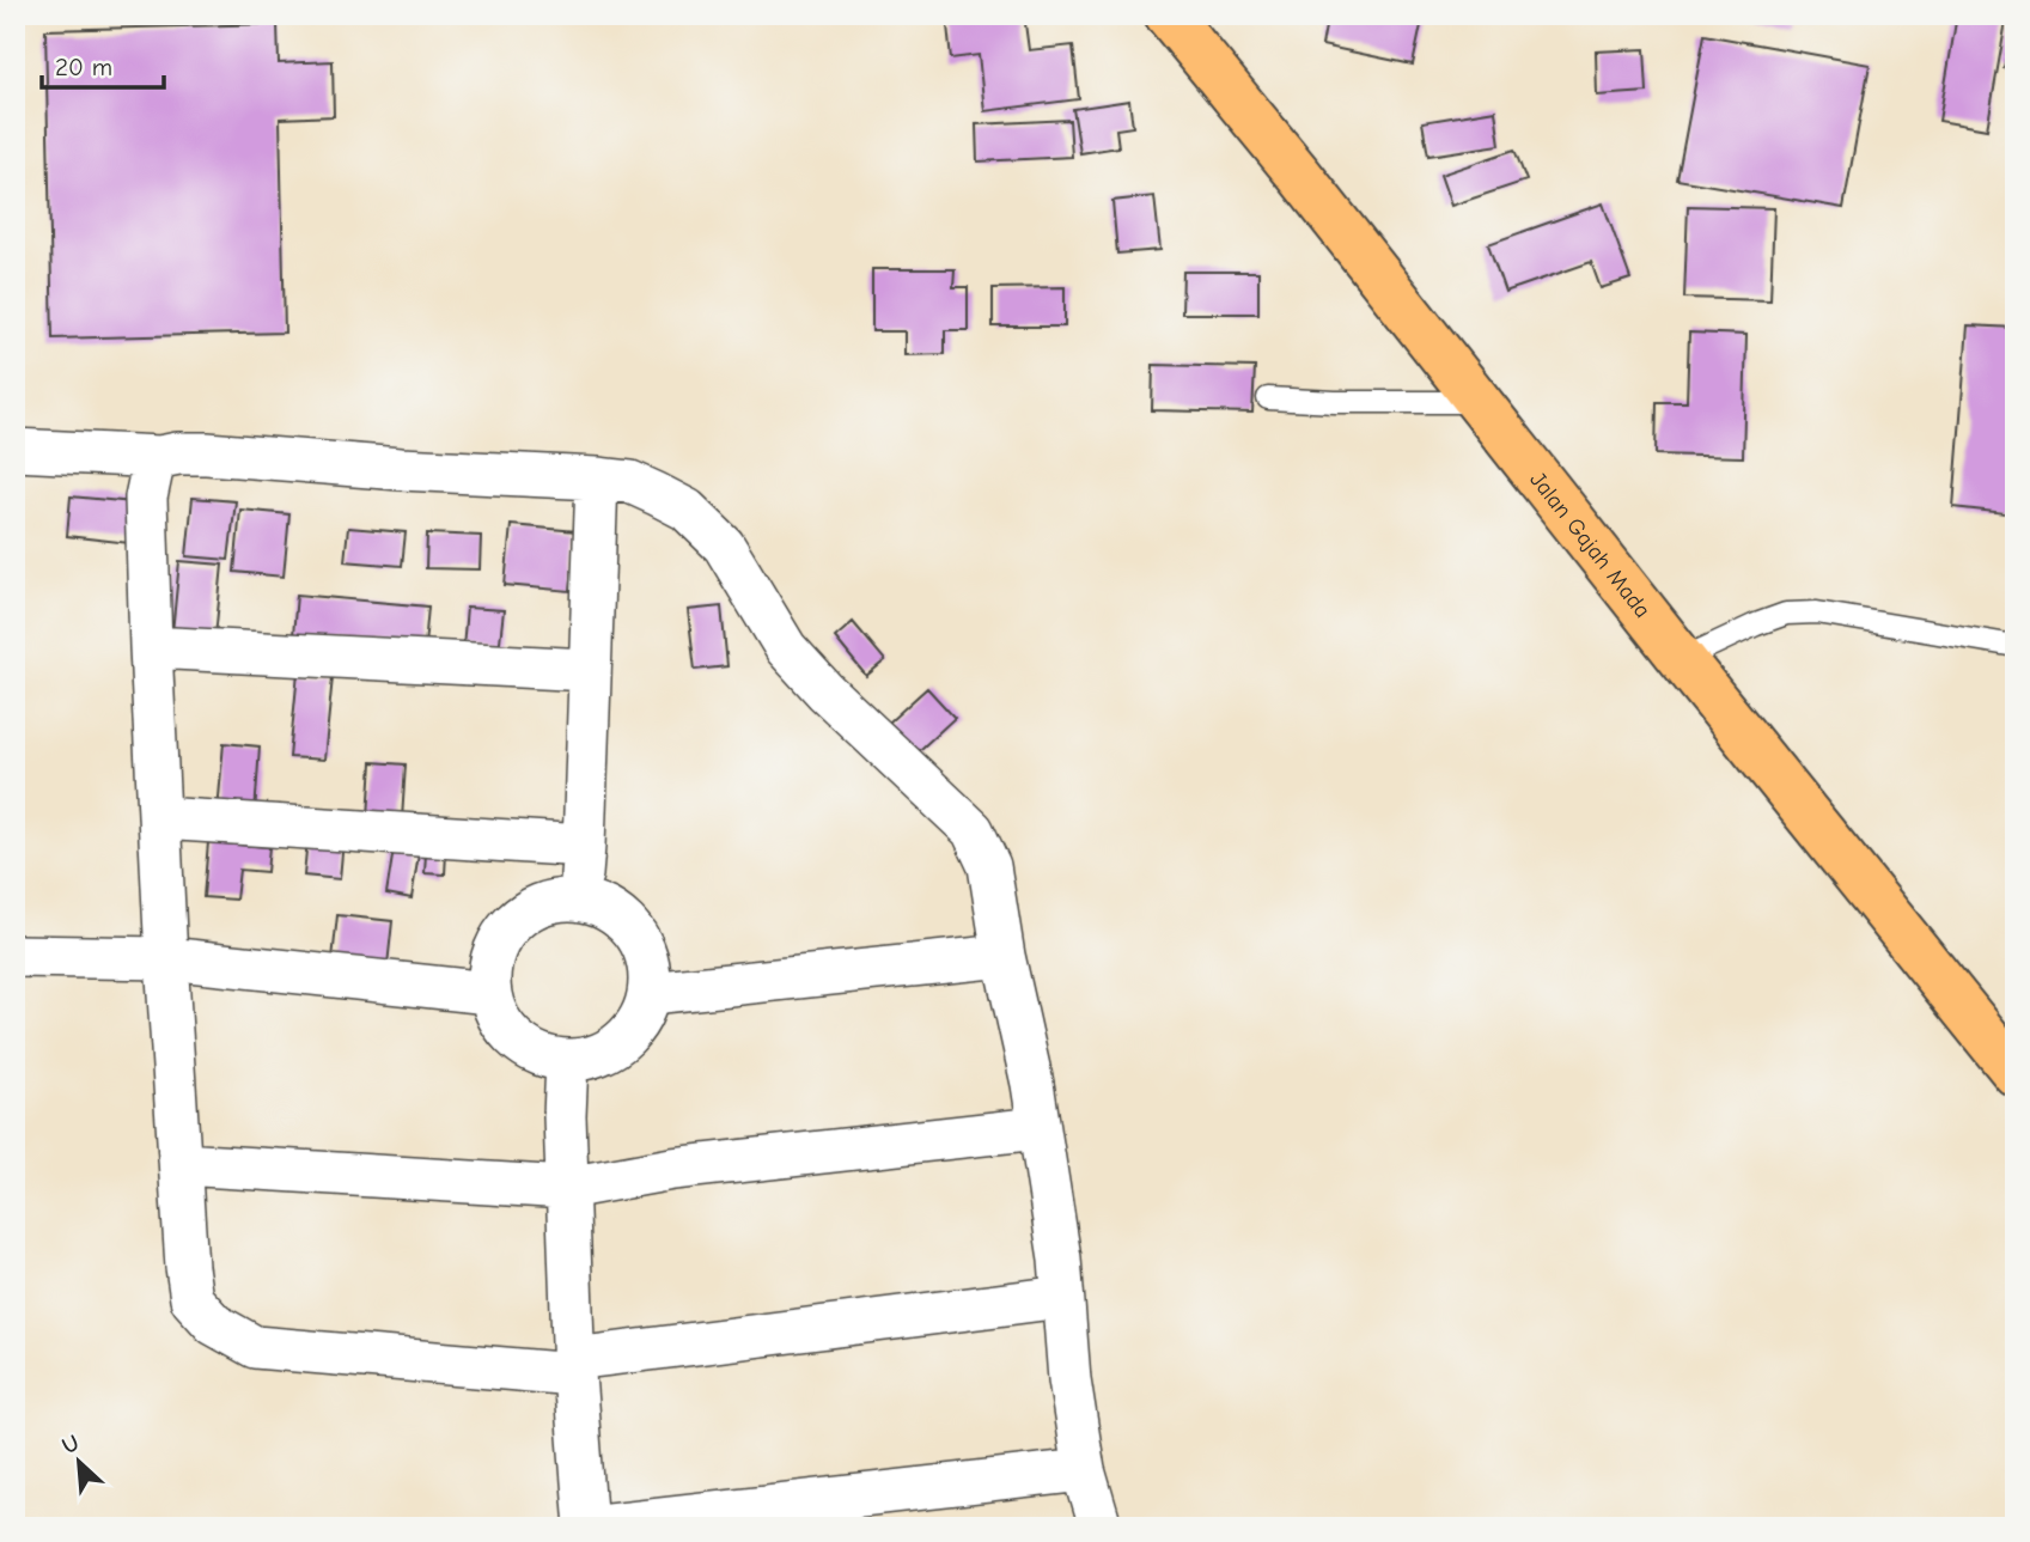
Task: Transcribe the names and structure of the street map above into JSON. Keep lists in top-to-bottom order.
{
  "streets": {
    "main road": ["Jalan Gajah Mada"]
  },
  "scale_bar": "20 m",
  "north": "top left"
}
